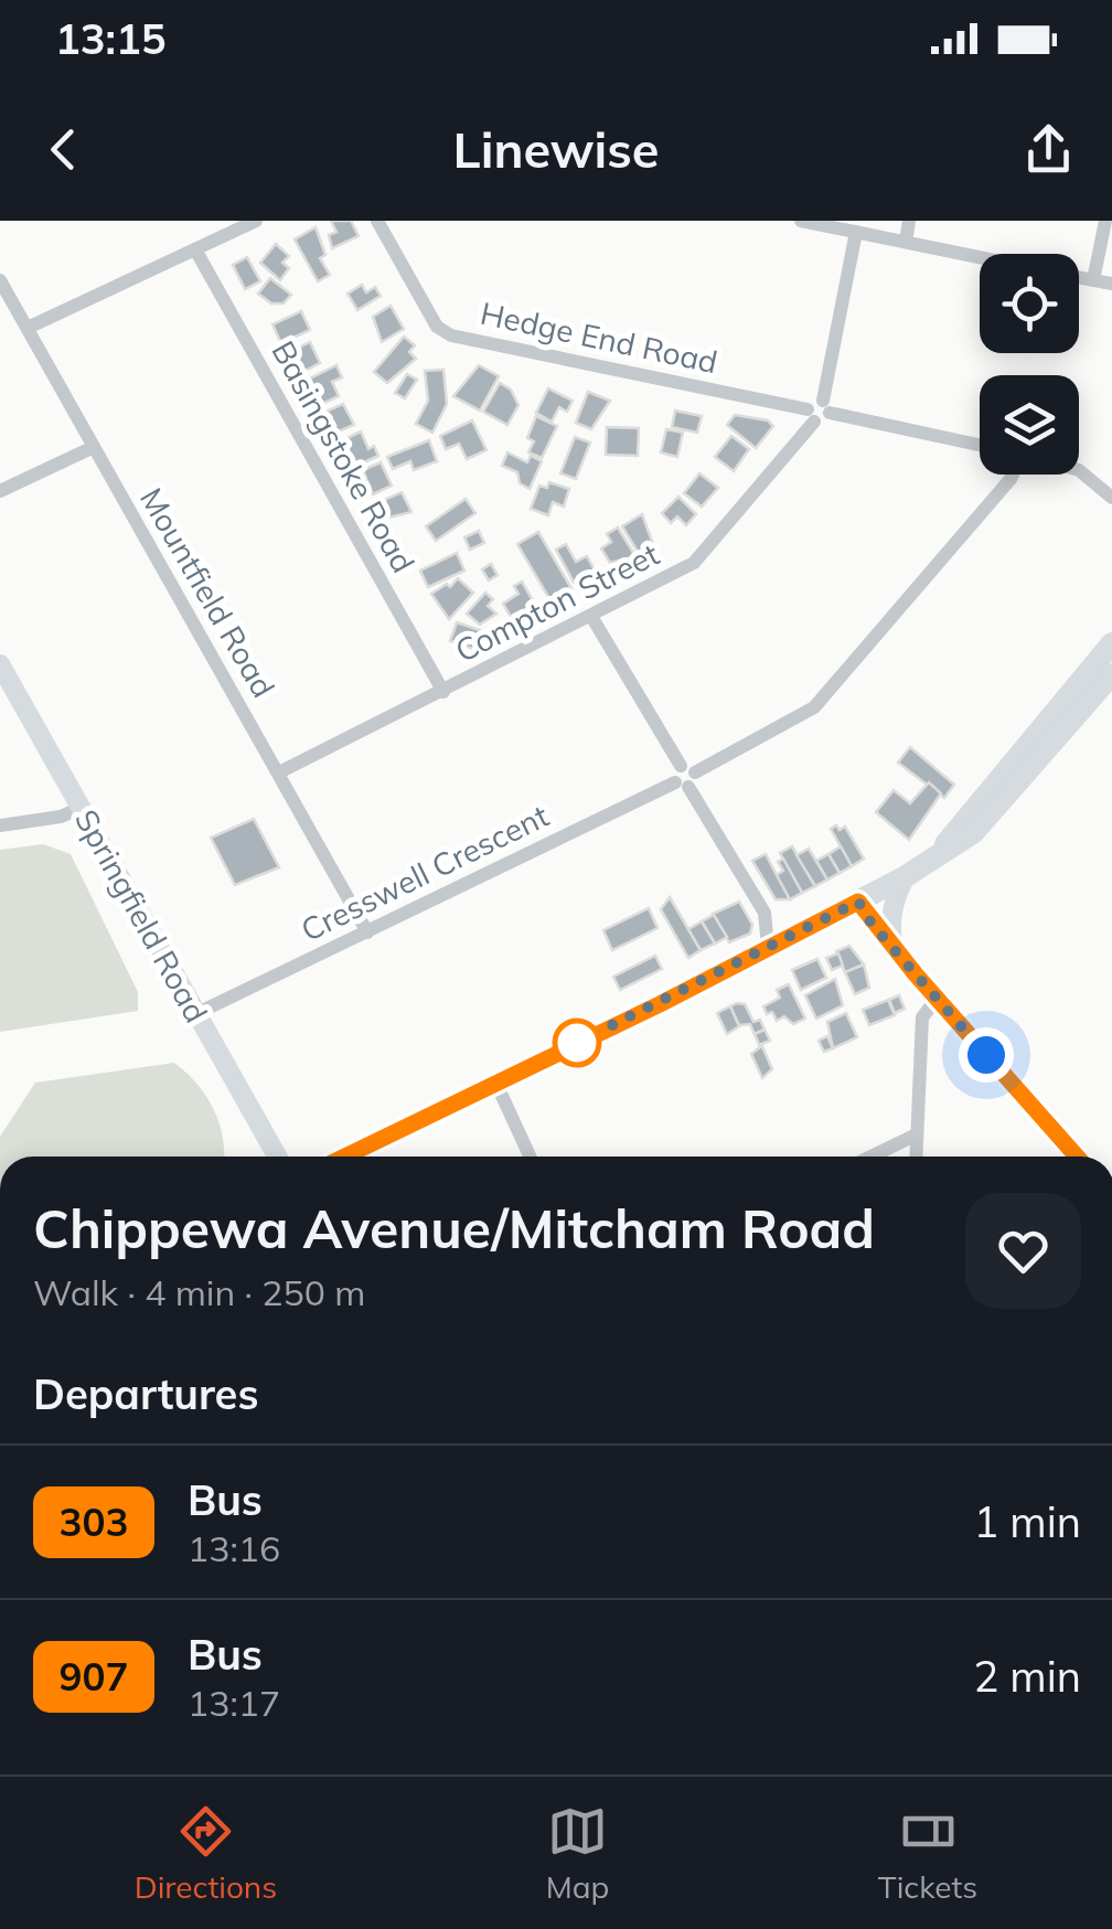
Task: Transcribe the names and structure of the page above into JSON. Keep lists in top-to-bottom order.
{
  "streets": {
    "main road": ["Springfield Road"],
    "street": [
      "Hedge End Road",
      "Basingstoke Road",
      "Mountfield Road",
      "Compton Street",
      "Cresswell Crescent"
    ]
  },
  "crossings": [
    ["Hedge End Road", "Compton Street"],
    ["Basingstoke Road", "Compton Street"],
    ["Mountfield Road", "Compton Street"],
    ["Mountfield Road", "Cresswell Crescent"],
    ["Cresswell Crescent", "Springfield Road"]
  ],
  "lines": ["bus line 303"],
  "page": {
    "status": "13:15",
    "header": "Linewise",
    "heading": [
      ["Chippewa Avenue/Mitcham Road", "Walk · 4 min · 250 m"],
      "Departures"
    ],
    "list": [
      {
        "mark": "303",
        "name": "Bus",
        "note": "13:16",
        "value": "1 min"
      },
      {
        "mark": "907",
        "name": "Bus",
        "note": "13:17",
        "value": "2 min"
      }
    ],
    "tabs": ["Directions", "Map", "Tickets"]
  }
}
